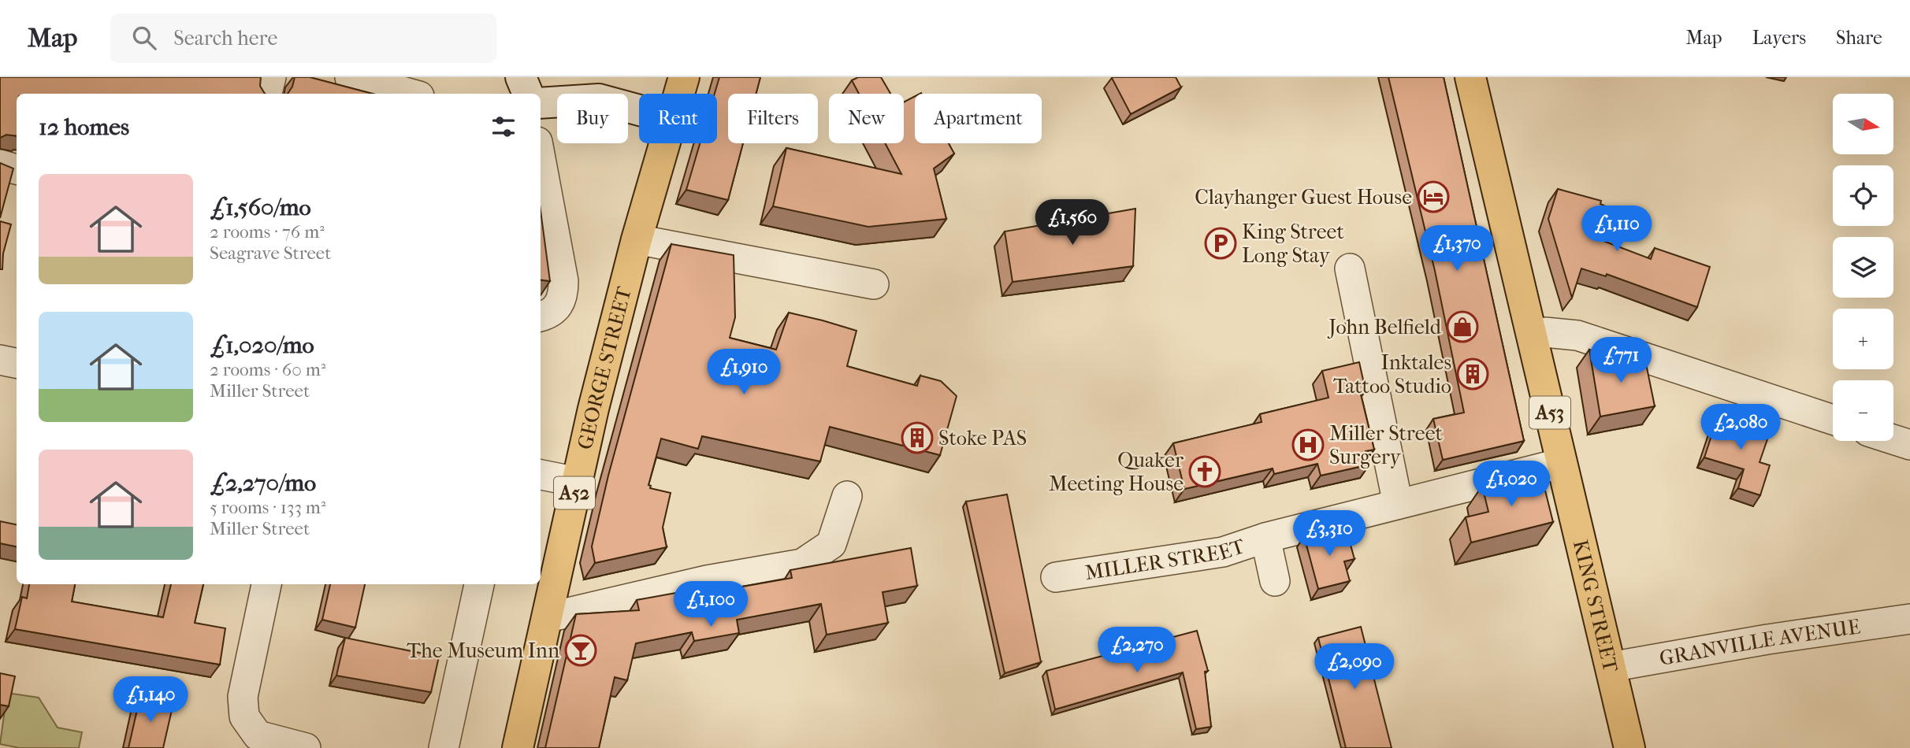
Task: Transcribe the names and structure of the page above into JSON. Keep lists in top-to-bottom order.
{
  "streets": {
    "main road": [
      "GEORGE STREET",
      "A53",
      "A52",
      "KING STREET"
    ],
    "street": ["MILLER STREET", "GRANVILLE AVENUE"]
  },
  "crossings": [
    ["MILLER STREET", "KING STREET"],
    ["KING STREET", "GRANVILLE AVENUE"]
  ],
  "places": {
    "hotel": ["Clayhanger Guest House"],
    "parking": ["King Street Long Stay"],
    "shop": ["John Belfield"],
    "building": ["Inktales Tattoo Studio", "Stoke PAS"],
    "hospital": ["Miller Street Surgery"],
    "church": ["Quaker Meeting House"],
    "bar": ["The Museum Inn"]
  },
  "north": "right",
  "page": {
    "header": "Map",
    "search": "Search here",
    "nav": ["Map", "Layers", "Share"],
    "map_buttons": ["+", "−"],
    "chip": [
      "Buy",
      "Rent",
      "Filters",
      "New",
      "Apartment"
    ],
    "heading": "12 homes",
    "list": [
      {
        "name": "£1,560/mo",
        "note": "2 rooms · 76 m² · Seagrave Street"
      },
      {
        "name": "£1,020/mo",
        "note": "2 rooms · 60 m² · Miller Street"
      },
      {
        "name": "£2,270/mo",
        "note": "5 rooms · 133 m² · Miller Street"
      }
    ],
    "price": [
      "£1,560",
      "£1,110",
      "£1,370",
      "£771",
      "£1,910",
      "£2,080",
      "£1,020",
      "£3,310",
      "£1,100",
      "£2,270",
      "£2,090",
      "£1,140"
    ]
  }
}
